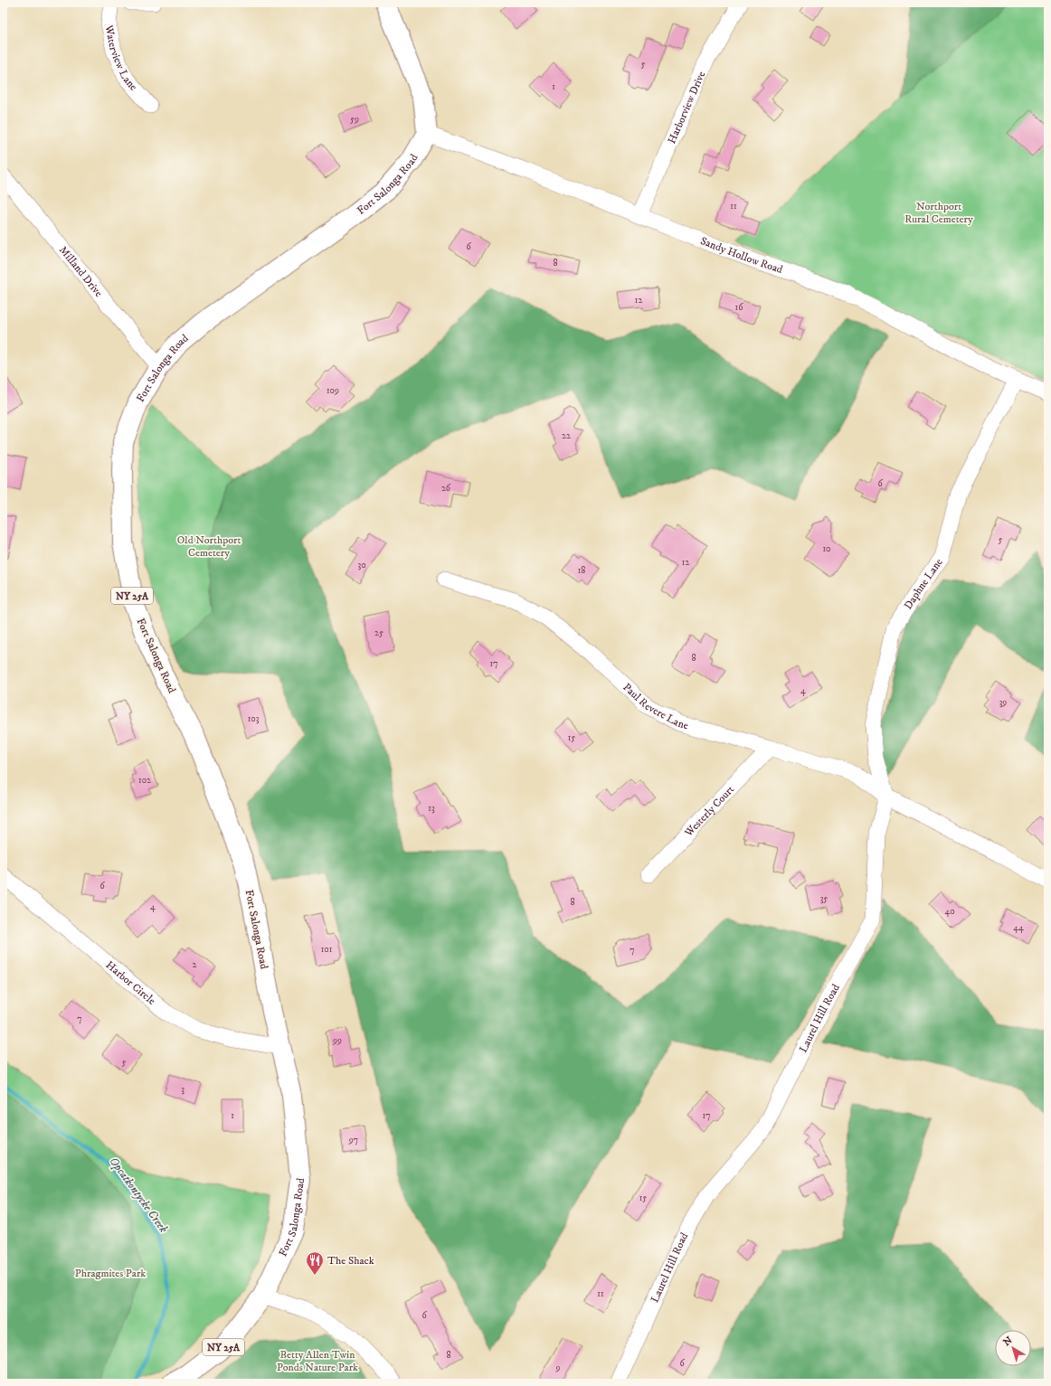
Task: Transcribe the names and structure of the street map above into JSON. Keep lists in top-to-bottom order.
{
  "streets": {
    "main road": ["Fort Salonga Road", "NY 25A"],
    "street": [
      "Waterview Lane",
      "Harborview Drive",
      "Sandy Hollow Road",
      "Milland Drive",
      "Daphne Lane",
      "Paul Revere Lane",
      "Westerly Court",
      "Harbor Circle",
      "Laurel Hill Road"
    ]
  },
  "crossings": [
    ["Harborview Drive", "Sandy Hollow Road"],
    ["Fort Salonga Road", "Sandy Hollow Road"],
    ["Fort Salonga Road", "Milland Drive"],
    ["Fort Salonga Road", "Harbor Circle"],
    ["Sandy Hollow Road", "Daphne Lane"],
    ["Daphne Lane", "Paul Revere Lane"],
    ["Daphne Lane", "Laurel Hill Road"],
    ["Paul Revere Lane", "Westerly Court"],
    ["Paul Revere Lane", "Laurel Hill Road"]
  ],
  "water": ["Opcatkontycke Creek"],
  "parks": [
    "Northport Rural Cemetery",
    "Old Northport Cemetery",
    "Phragmites Park",
    "Betty Allen Twin Ponds Nature Park"
  ],
  "places": {
    "restaurant": ["The Shack"]
  },
  "house_numbers": [
    "5",
    "1",
    "59",
    "11",
    "6",
    "8",
    "12",
    "16",
    "109",
    "22",
    "6",
    "26",
    "5",
    "10",
    "12",
    "30",
    "18",
    "25",
    "8",
    "17",
    "4",
    "39",
    "103",
    "15",
    "102",
    "13",
    "6",
    "35",
    "8",
    "4",
    "40",
    "44",
    "101",
    "7",
    "2",
    "7",
    "99",
    "5",
    "3",
    "1",
    "17",
    "97",
    "15",
    "11",
    "6",
    "8",
    "6",
    "9"
  ],
  "north": "top left"
}
